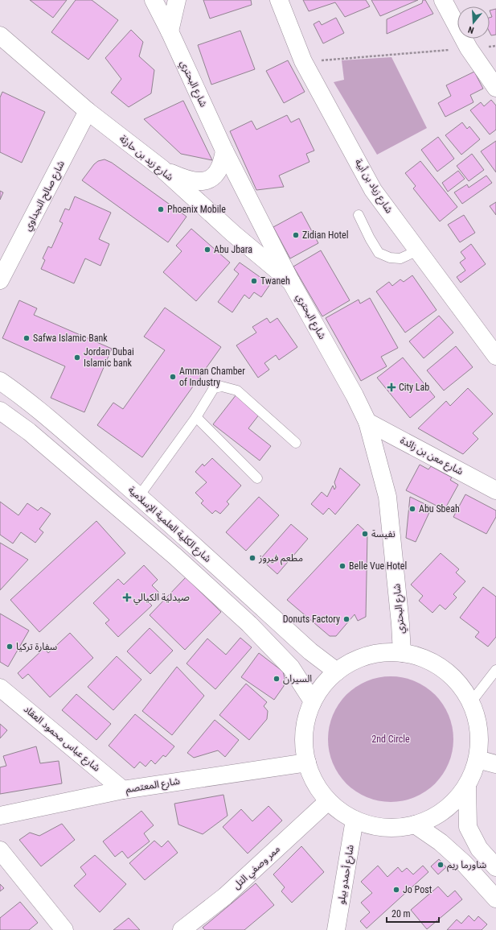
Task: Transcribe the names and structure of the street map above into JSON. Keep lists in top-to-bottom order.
{
  "streets": {
    "street": [
      "شارع البحتري",
      "شارع زيد بن حارثة",
      "شارع زياد بن أبية",
      "شارع صالح النجداوي",
      "شارع معن بن زائدة",
      "شارع الكلية العلمية الإسلامية",
      "شارع عباس محمود العقاد",
      "شارع المعتصم",
      "ممر وصفي التل",
      "شارع أحمدو بيلو"
    ]
  },
  "crossings": [
    ["شارع البحتري", "شارع زيد بن حارثة"],
    ["شارع البحتري", "شارع معن بن زائدة"],
    ["شارع زيد بن حارثة", "شارع صالح النجداوي"],
    ["شارع عباس محمود العقاد", "شارع المعتصم"]
  ],
  "parks": ["2nd Circle"],
  "places": {
    "other": [
      "Phoenix Mobile",
      "Zidian Hotel",
      "Abu Jbara",
      "Twaneh",
      "Safwa Islamic Bank",
      "Jordan Dubai Islamic bank",
      "Amman Chamber of Industry",
      "Abu Sbeah",
      "نفيسة",
      "مطعم فيروز",
      "Belle Vue Hotel",
      "Donuts Factory",
      "سفارة تركيا",
      "السيران",
      "شاورما ريم",
      "Jo Post"
    ],
    "health": ["City Lab", "صيدلية الكيالي"]
  },
  "scale_bar": "20 m",
  "north": "bottom"
}
